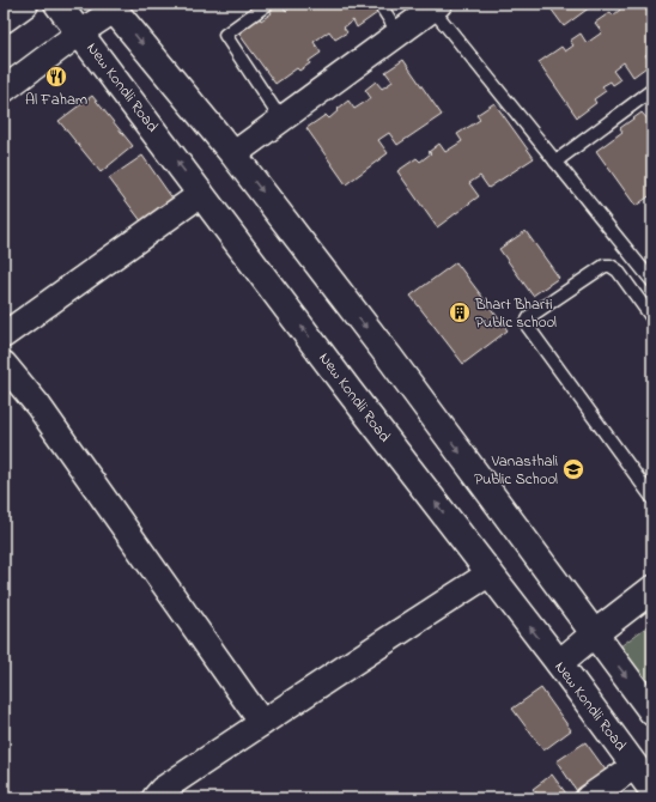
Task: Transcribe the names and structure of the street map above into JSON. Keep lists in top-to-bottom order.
{
  "streets": {
    "street": ["New Kondli Road"]
  },
  "places": {
    "restaurant": ["Al Faham"],
    "building": ["Bhart Bharti Public school"],
    "school or university": ["Vanasthali Public School"]
  }
}
